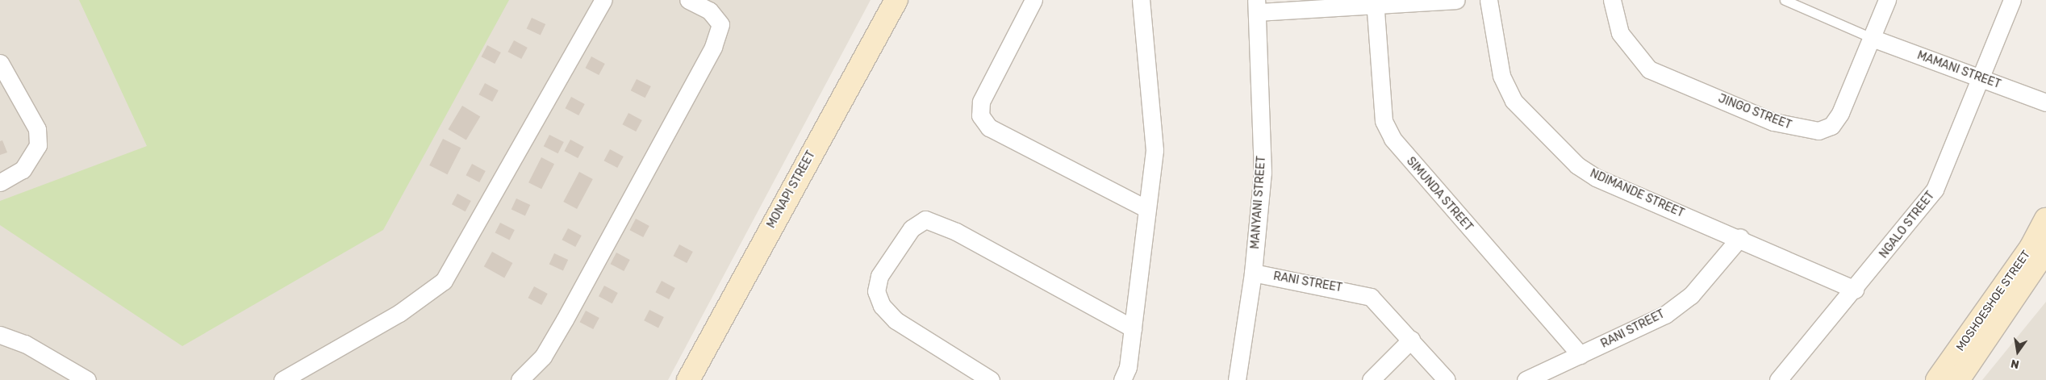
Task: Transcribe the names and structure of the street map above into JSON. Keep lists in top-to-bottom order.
{
  "streets": {
    "street": [
      "MAMANI STREET",
      "JINGO STREET",
      "MONAPI STREET",
      "NDIMANDE STREET",
      "SIMUNDA STREET",
      "MANYANI STREET",
      "NGALO STREET",
      "RANI STREET",
      "MOSHOESHOE STREET"
    ]
  },
  "crossings": [
    ["MAMANI STREET", "JINGO STREET"],
    ["MAMANI STREET", "NGALO STREET"],
    ["NDIMANDE STREET", "NGALO STREET"],
    ["NDIMANDE STREET", "RANI STREET"],
    ["SIMUNDA STREET", "RANI STREET"],
    ["MANYANI STREET", "RANI STREET"]
  ],
  "north": "bottom"
}
